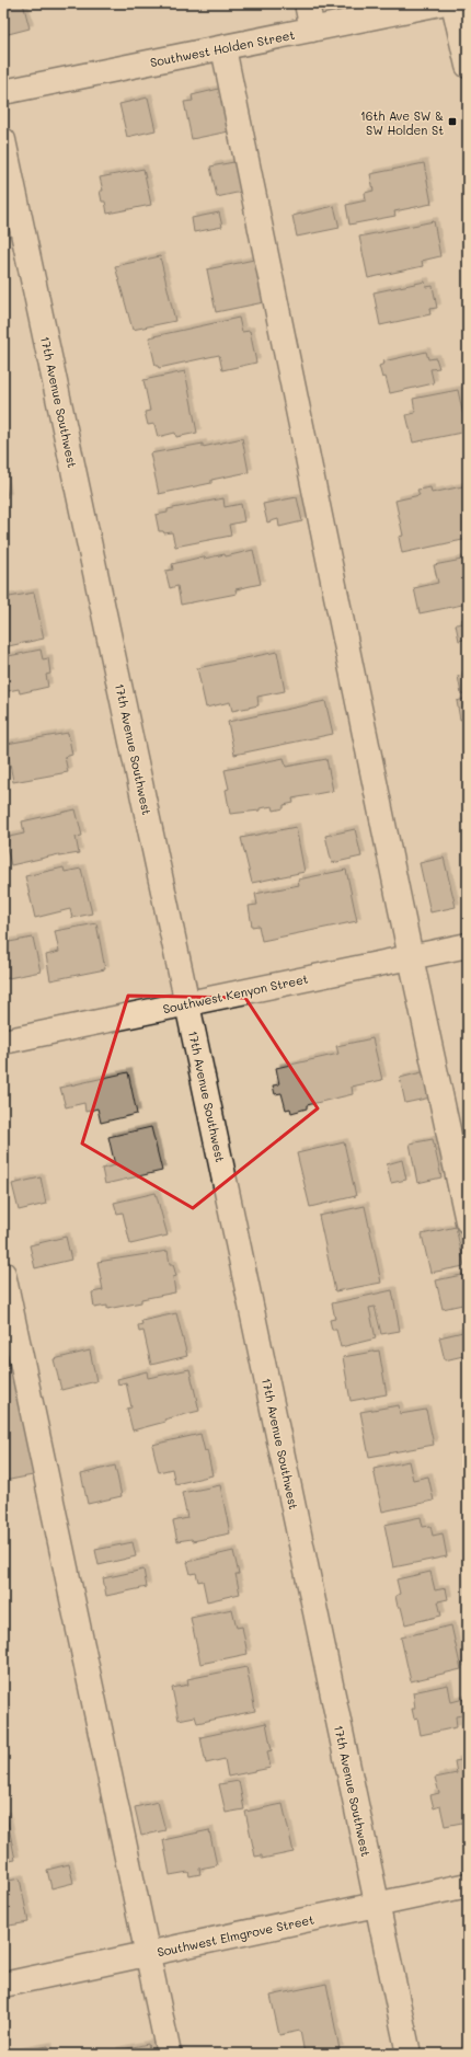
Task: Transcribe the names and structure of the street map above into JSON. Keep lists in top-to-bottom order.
{
  "streets": {
    "street": [
      "Southwest Holden Street",
      "17th Avenue Southwest",
      "Southwest Kenyon Street",
      "Southwest Elmgrove Street"
    ]
  },
  "crossings": [
    ["17th Avenue Southwest", "Southwest Kenyon Street"],
    ["17th Avenue Southwest", "Southwest Elmgrove Street"]
  ],
  "places": {
    "transit": ["16th Ave SW & SW Holden St"]
  }
}
